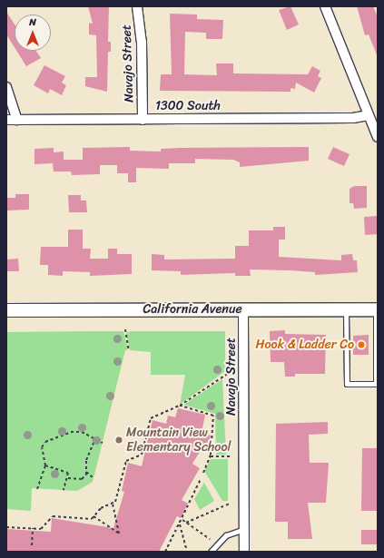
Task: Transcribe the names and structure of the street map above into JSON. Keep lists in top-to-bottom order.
{
  "streets": {
    "main road": ["California Avenue"],
    "street": ["Navajo Street", "1300 South"]
  },
  "crossings": [
    ["Navajo Street", "1300 South"],
    ["Navajo Street", "California Avenue"]
  ],
  "places": ["Hook & Ladder Co", "Mountain View Elementary School"],
  "north": "top"
}
